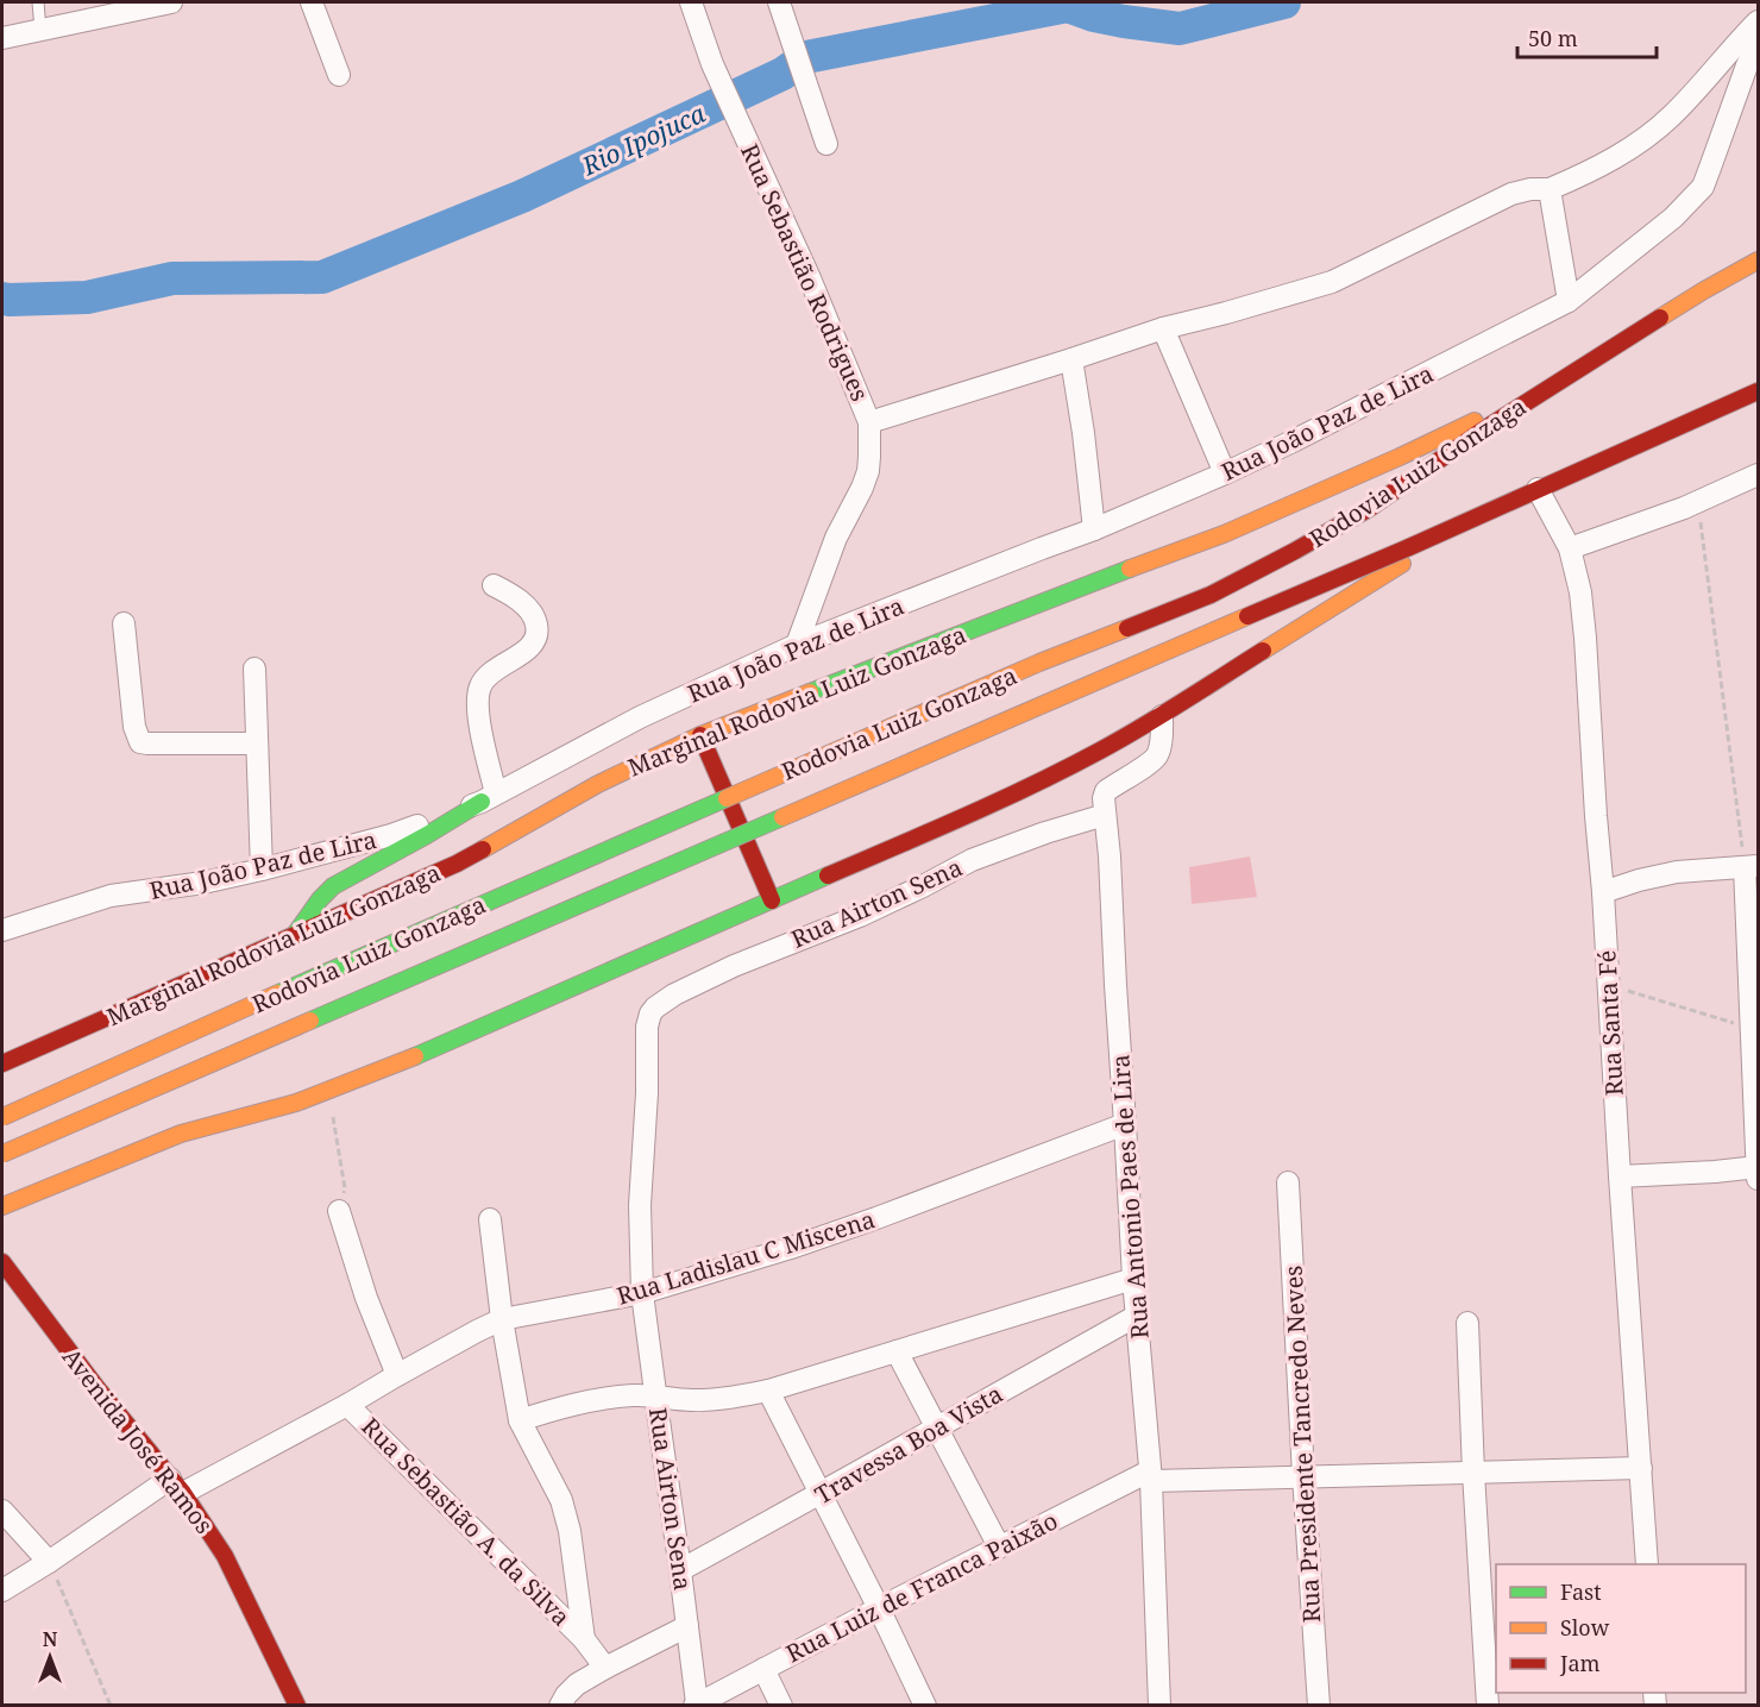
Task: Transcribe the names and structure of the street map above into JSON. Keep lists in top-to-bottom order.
{
  "streets": {
    "main road": ["Rodovia Luiz Gonzaga", "Marginal Rodovia Luiz Gonzaga", "Avenida José Ramos"],
    "street": [
      "Rua Sebastião Rodrigues",
      "Rua João Paz de Lira",
      "Rua Airton Sena",
      "Rua Santa Fé",
      "Rua Antonio Paes de Lira",
      "Rua Ladislau C Miscena",
      "Travessa Boa Vista",
      "Rua Presidente Tancredo Neves",
      "Rua Sebastião A. da Silva",
      "Rua Luiz de Franca Paixão"
    ]
  },
  "crossings": [
    ["Rua Sebastião Rodrigues", "Rua João Paz de Lira"],
    ["Rua João Paz de Lira", "Marginal Rodovia Luiz Gonzaga"],
    ["Rodovia Luiz Gonzaga", "Marginal Rodovia Luiz Gonzaga"],
    ["Rodovia Luiz Gonzaga", "Rua Santa Fé"],
    ["Rua Airton Sena", "Rua Antonio Paes de Lira"],
    ["Rua Airton Sena", "Rua Ladislau C Miscena"],
    ["Rua Airton Sena", "Travessa Boa Vista"],
    ["Rua Airton Sena", "Rua Luiz de Franca Paixão"],
    ["Rua Santa Fé", "Rua Luiz de Franca Paixão"],
    ["Rua Antonio Paes de Lira", "Rua Ladislau C Miscena"],
    ["Rua Antonio Paes de Lira", "Travessa Boa Vista"],
    ["Rua Antonio Paes de Lira", "Rua Luiz de Franca Paixão"],
    ["Rua Ladislau C Miscena", "Avenida José Ramos"],
    ["Rua Ladislau C Miscena", "Rua Sebastião A. da Silva"],
    ["Rua Presidente Tancredo Neves", "Rua Luiz de Franca Paixão"]
  ],
  "water": ["Rio Ipojuca"],
  "legend": ["Fast", "Slow", "Jam"],
  "scale_bar": "50 m",
  "north": "top"
}
